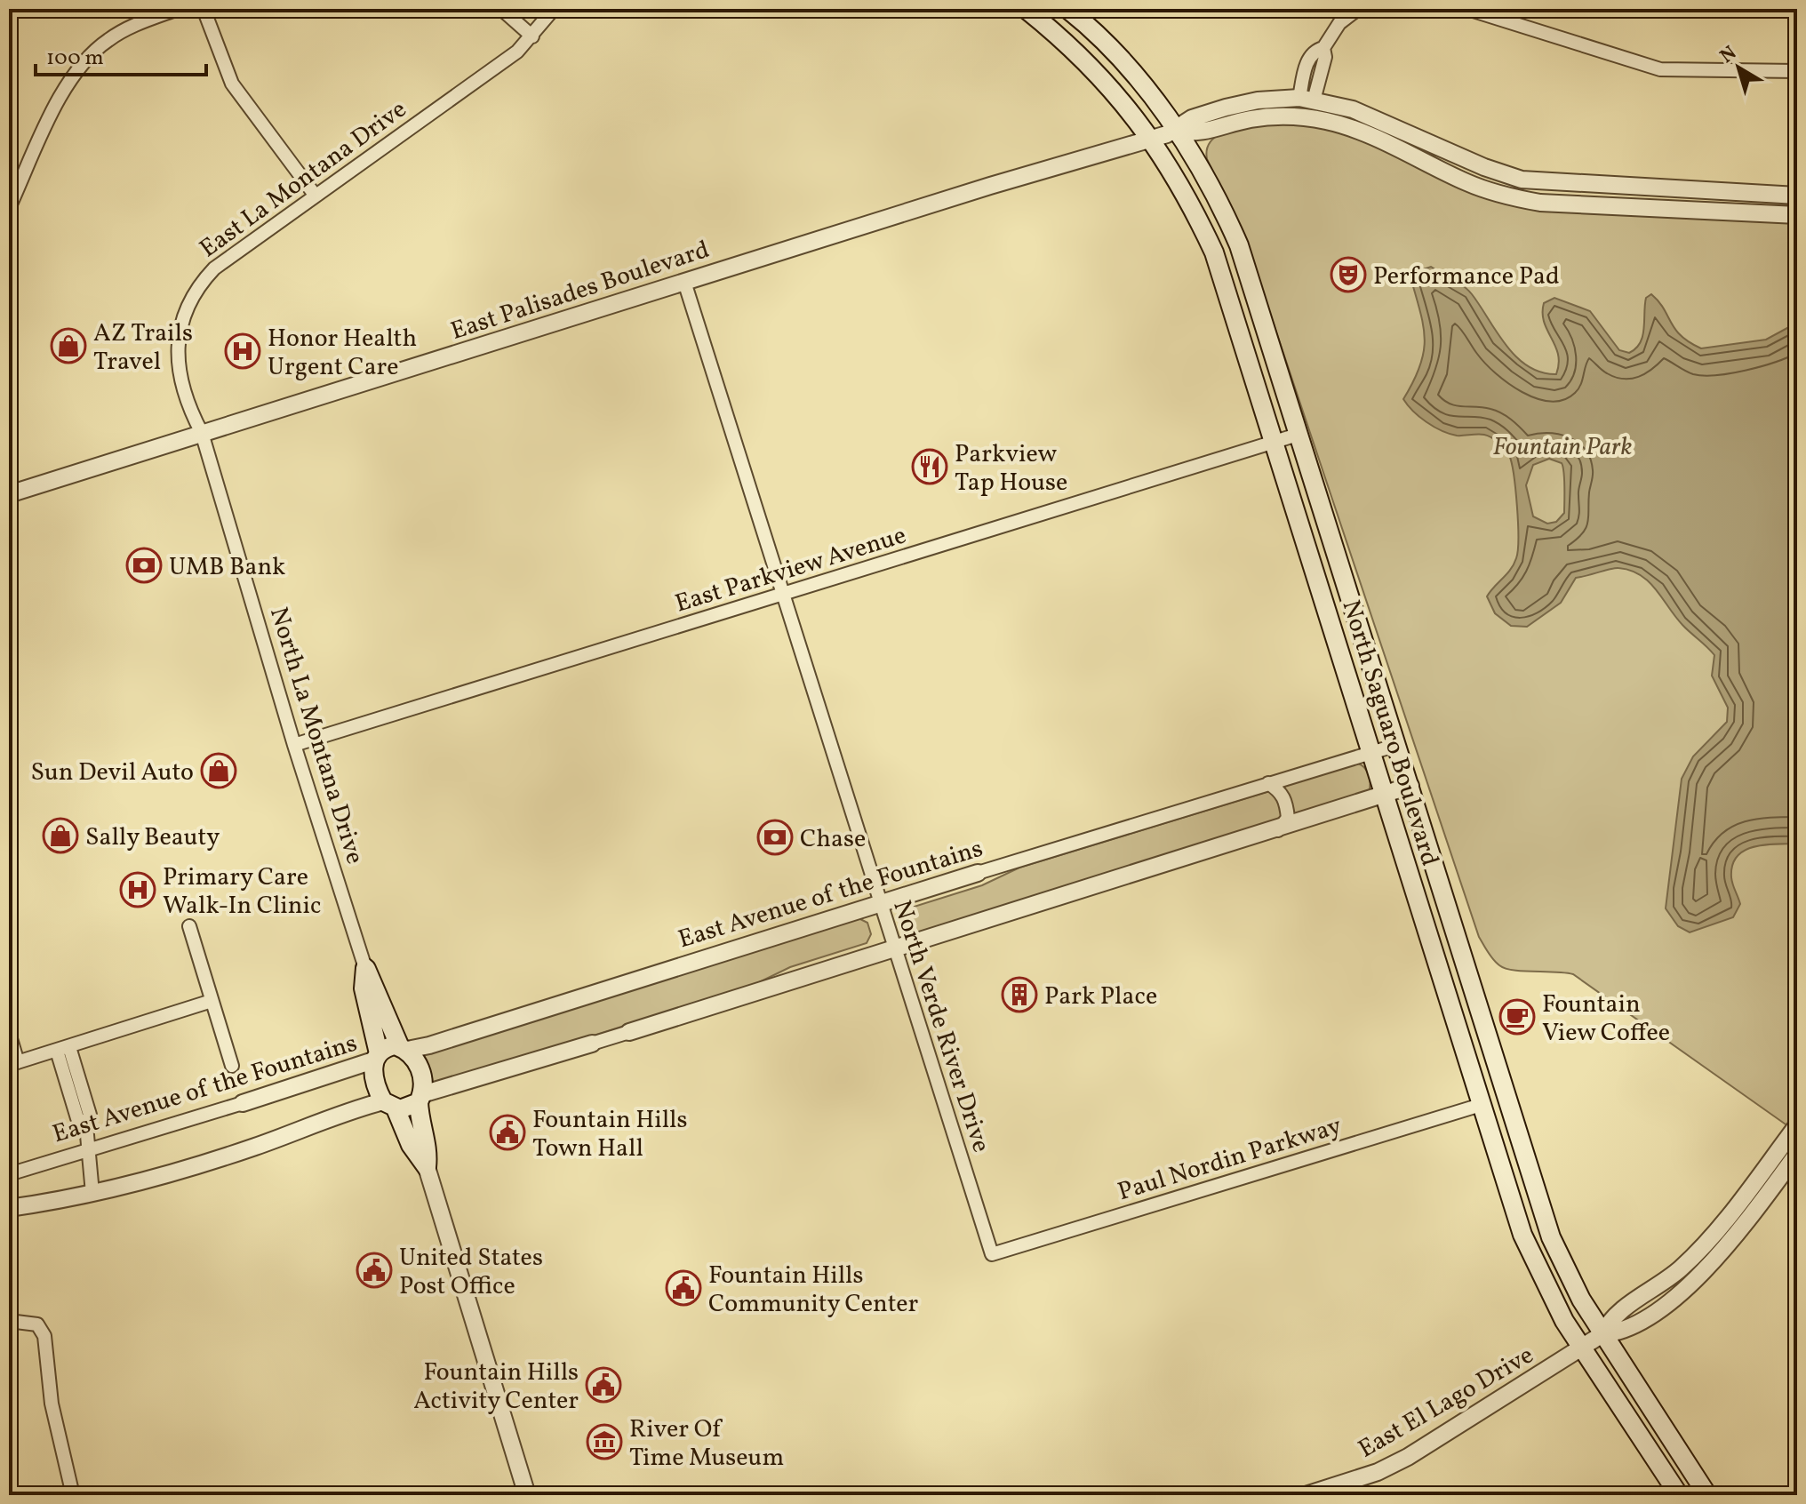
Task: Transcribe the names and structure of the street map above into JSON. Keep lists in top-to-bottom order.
{
  "streets": {
    "main road": ["North Saguaro Boulevard", "North La Montana Drive"],
    "street": [
      "East La Montana Drive",
      "East Palisades Boulevard",
      "East Parkview Avenue",
      "East Avenue of the Fountains",
      "North Verde River Drive",
      "Paul Nordin Parkway",
      "East El Lago Drive"
    ]
  },
  "crossings": [
    ["East La Montana Drive", "East Palisades Boulevard"],
    ["East La Montana Drive", "North La Montana Drive"],
    ["East Palisades Boulevard", "North Saguaro Boulevard"],
    ["East Palisades Boulevard", "North La Montana Drive"],
    ["East Palisades Boulevard", "North Verde River Drive"],
    ["East Parkview Avenue", "North Saguaro Boulevard"],
    ["East Parkview Avenue", "North La Montana Drive"],
    ["East Parkview Avenue", "North Verde River Drive"],
    ["North Saguaro Boulevard", "East Avenue of the Fountains"],
    ["North Saguaro Boulevard", "Paul Nordin Parkway"],
    ["North Saguaro Boulevard", "East El Lago Drive"],
    ["North La Montana Drive", "East Avenue of the Fountains"],
    ["East Avenue of the Fountains", "North Verde River Drive"],
    ["North Verde River Drive", "Paul Nordin Parkway"]
  ],
  "parks": ["Fountain Park"],
  "places": {
    "theatre": ["Performance Pad"],
    "shop": ["AZ Trails Travel", "Sun Devil Auto", "Sally Beauty"],
    "hospital": ["Honor Health Urgent Care", "Primary Care Walk-In Clinic"],
    "restaurant": ["Parkview Tap House"],
    "bank": ["UMB Bank", "Chase"],
    "building": ["Park Place"],
    "cafe": ["Fountain View Coffee"],
    "public building": [
      "Fountain Hills Town Hall",
      "United States Post Office",
      "Fountain Hills Community Center",
      "Fountain Hills Activity Center"
    ],
    "museum": ["River Of Time Museum"]
  },
  "scale_bar": "100 m",
  "north": "top left"
}
